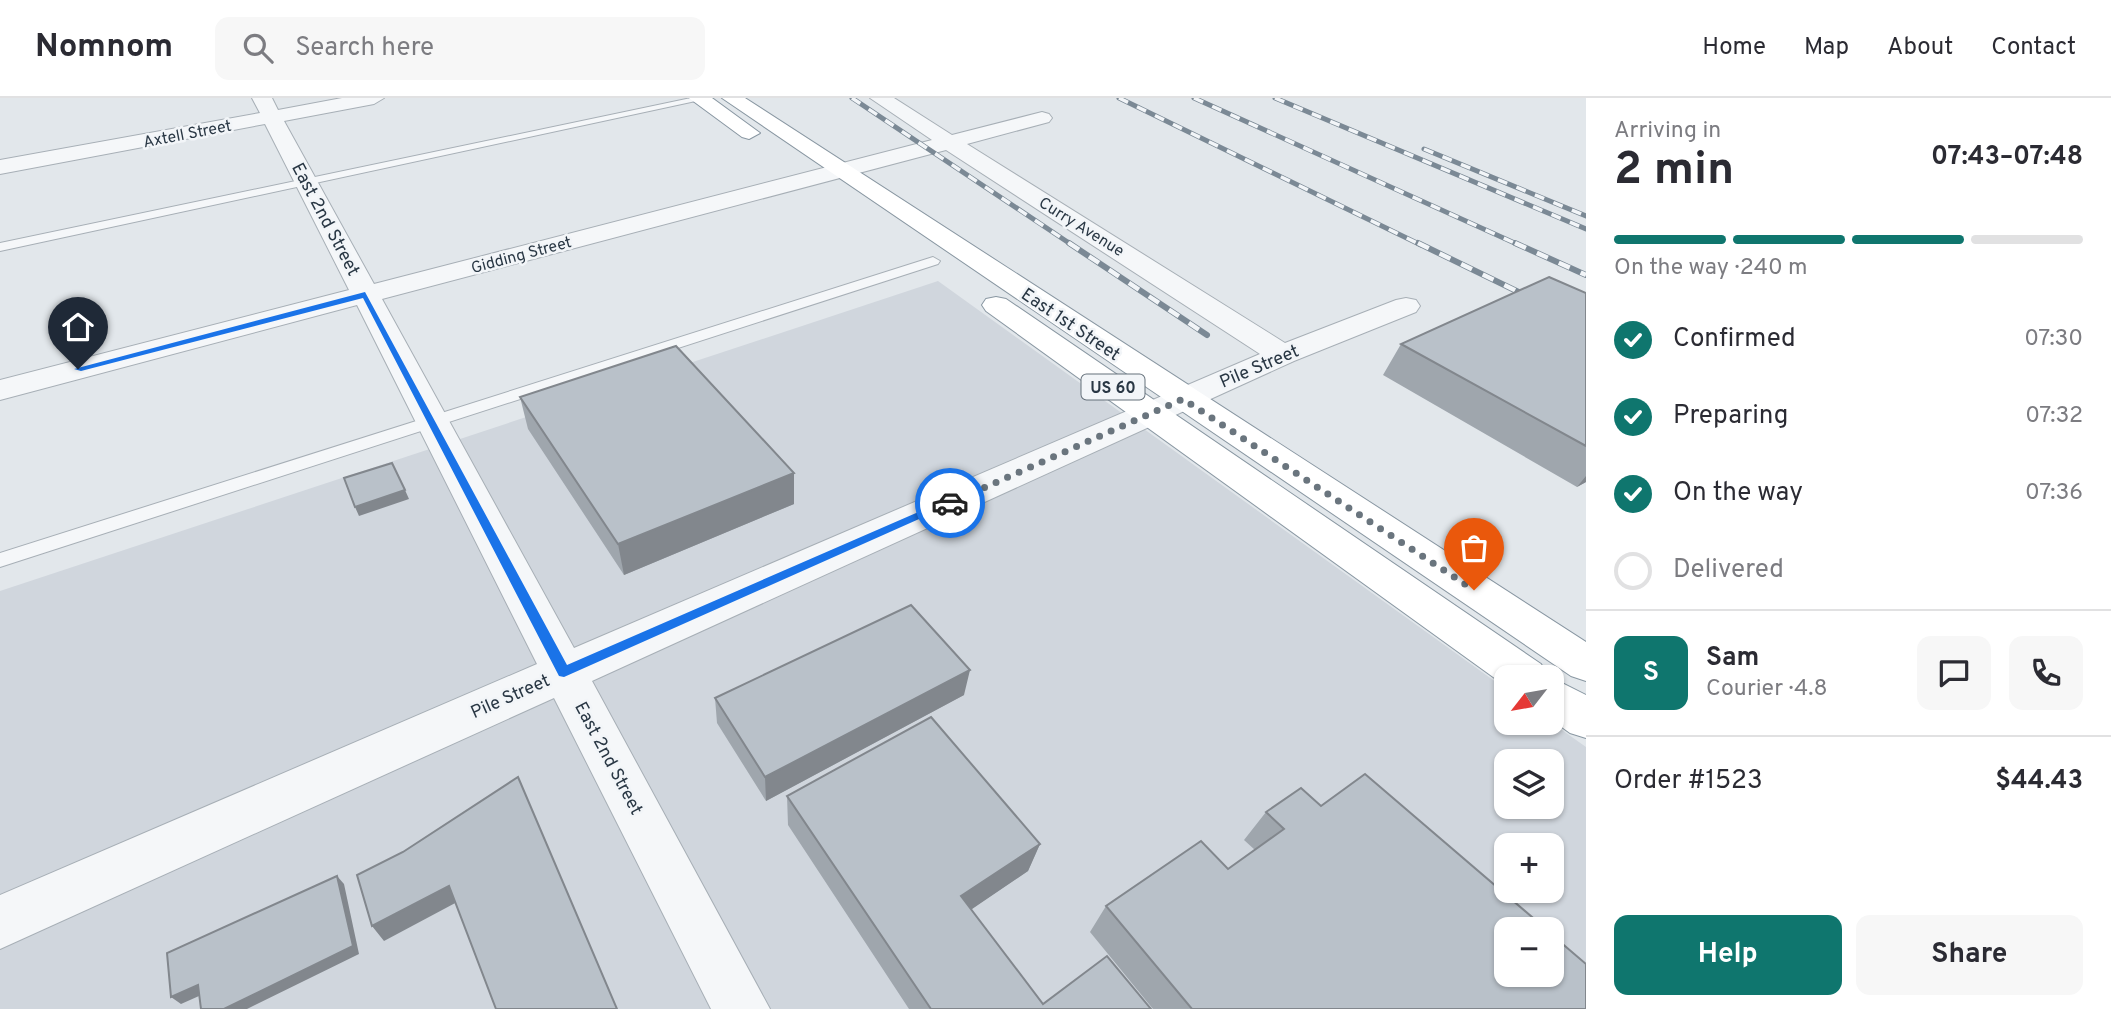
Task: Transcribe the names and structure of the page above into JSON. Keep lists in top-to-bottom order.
{
  "streets": {
    "highway": ["East 1st Street", "US 60"],
    "street": [
      "Axtell Street",
      "East 2nd Street",
      "Curry Avenue",
      "Gidding Street",
      "Pile Street"
    ]
  },
  "crossings": [
    ["Axtell Street", "East 2nd Street"],
    ["East 2nd Street", "Gidding Street"],
    ["East 2nd Street", "Pile Street"],
    ["Curry Avenue", "Gidding Street"],
    ["Curry Avenue", "Pile Street"],
    ["Gidding Street", "East 1st Street"],
    ["East 1st Street", "Pile Street"]
  ],
  "north": "bottom left",
  "page": {
    "header": "Nomnom",
    "search": "Search here",
    "nav": [
      "Home",
      "Map",
      "About",
      "Contact"
    ],
    "heading": ["2 min", "Arriving in", "07:43–07:48"],
    "panel": [
      "Sam",
      "Courier · 4.8",
      "Order #1523",
      "$44.43"
    ],
    "bar": "On the way · 240 m",
    "list": [
      ["Confirmed", "07:30"],
      ["Preparing", "07:32"],
      ["On the way", "07:36"],
      "Delivered"
    ],
    "round": "S",
    "map_buttons": ["+", "−"],
    "buttons": ["Help", "Share"]
  }
}
